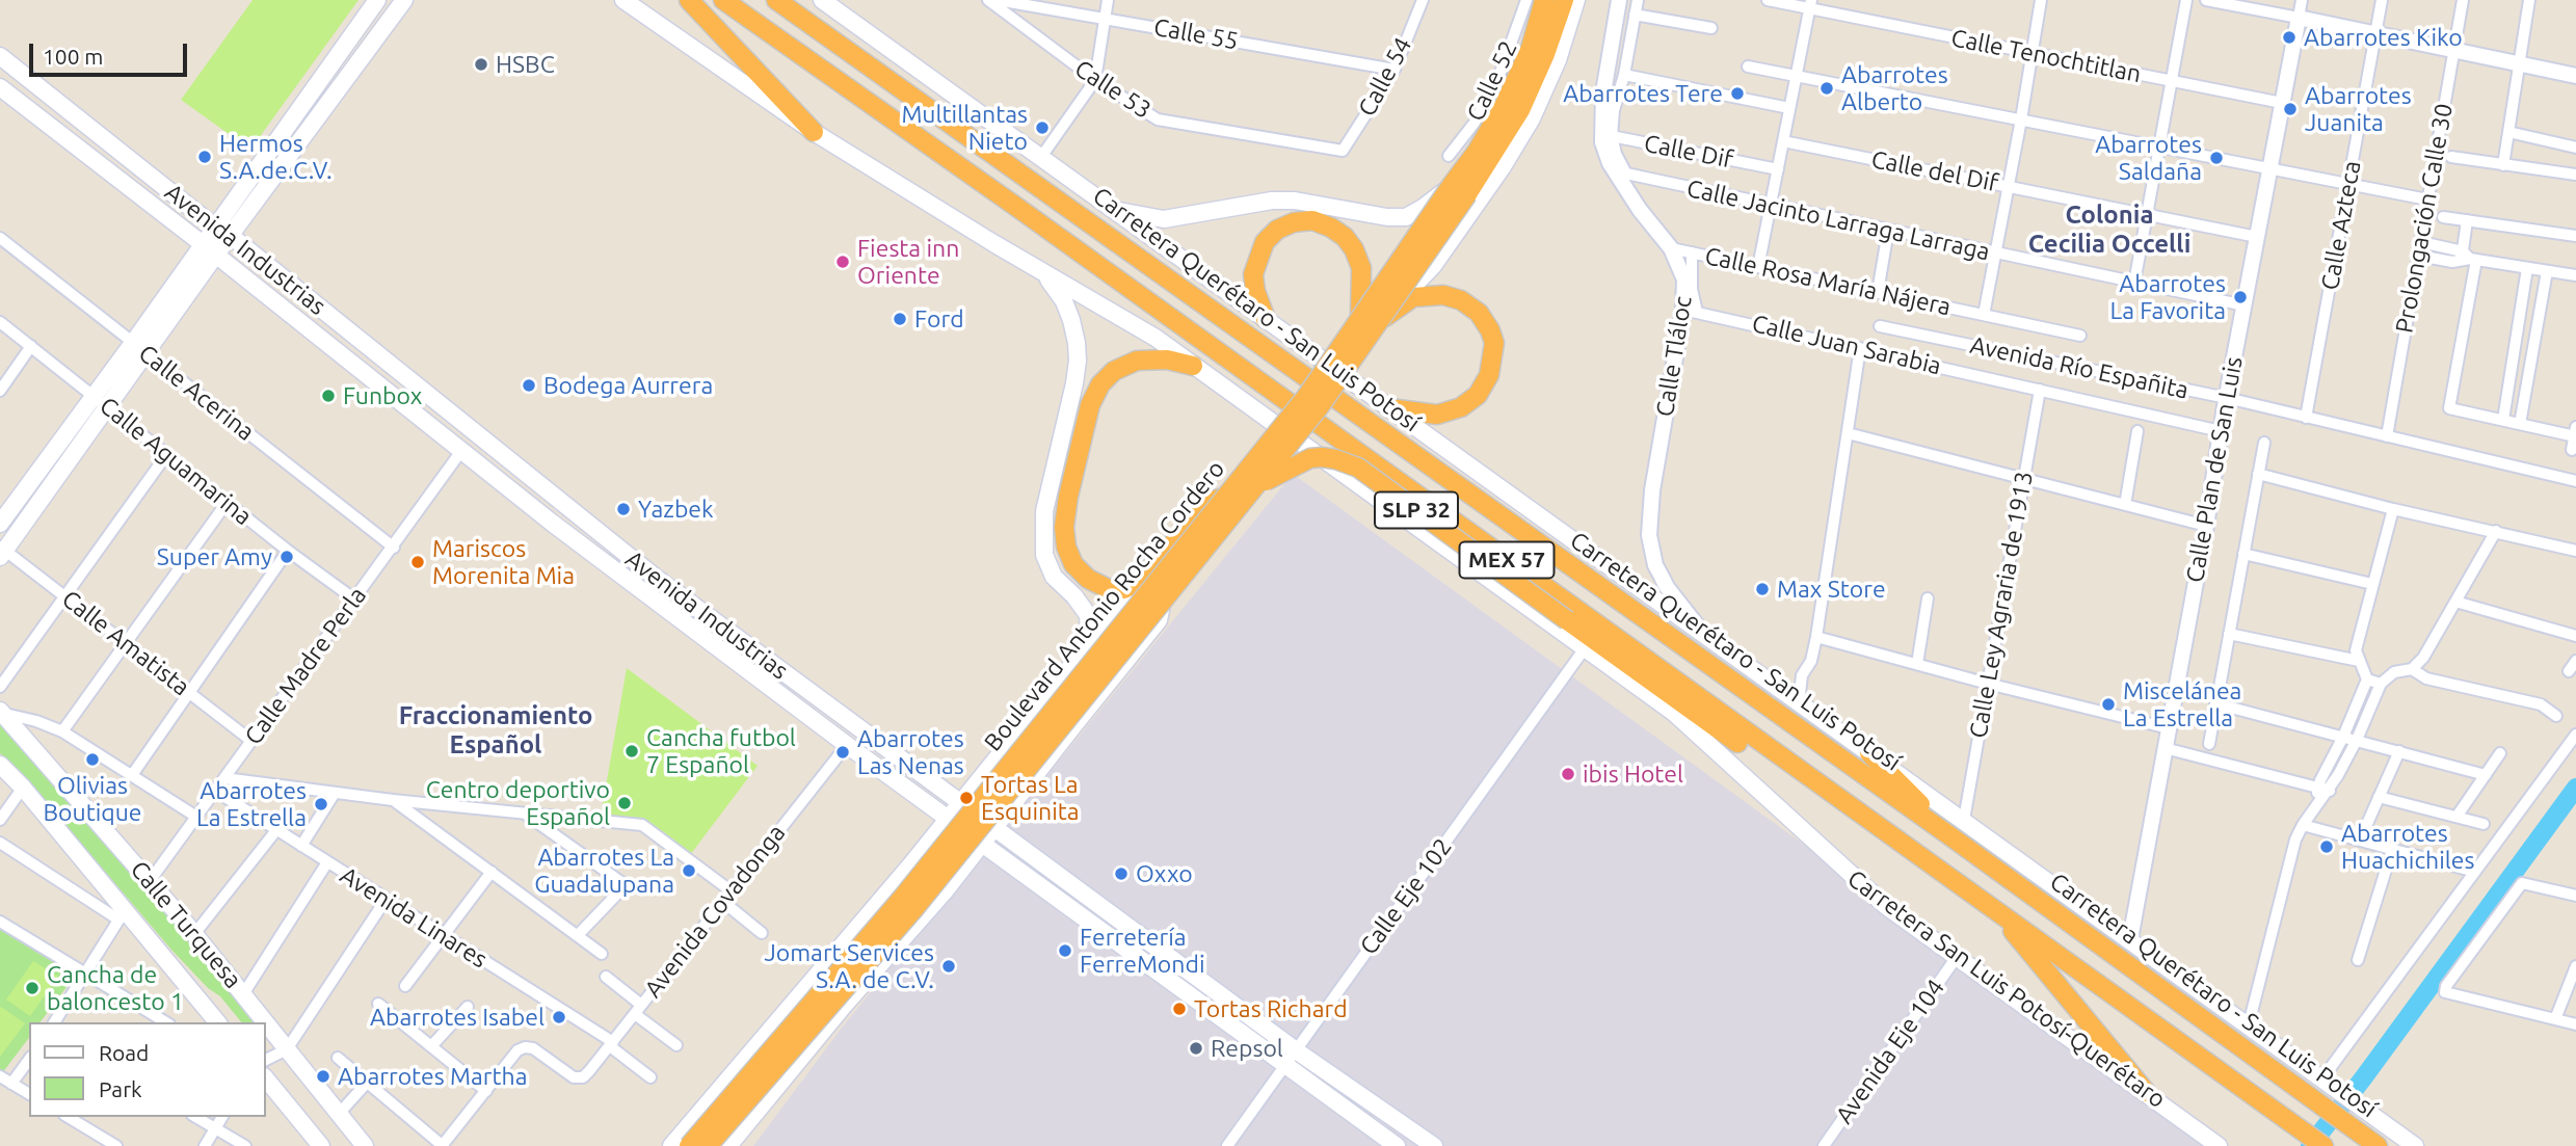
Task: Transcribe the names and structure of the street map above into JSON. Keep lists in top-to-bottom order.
{
  "streets": {
    "highway": [
      "Carretera Querétaro - San Luis Potosí",
      "SLP 32",
      "MEX 57",
      "Boulevard Antonio Rocha Cordero"
    ],
    "main road": ["Avenida Industrias", "Calle Turquesa", "Carretera San Luis Potosí-Querétaro"],
    "street": [
      "Calle 55",
      "Calle Tenochtitlan",
      "Calle 54",
      "Calle 52",
      "Calle 53",
      "Calle Dif",
      "Calle del Dif",
      "Prolongación Calle 30",
      "Calle Jacinto Larraga Larraga",
      "Calle Azteca",
      "Calle Rosa María Nájera",
      "Calle Juan Sarabia",
      "Calle Tláloc",
      "Avenida Río Españita",
      "Calle Acerina",
      "Calle Aguamarina",
      "Calle Plan de San Luis",
      "Calle Ley Agraria de 1913",
      "Calle Amatista",
      "Calle Madre Perla",
      "Calle Eje 102",
      "Avenida Covadonga",
      "Avenida Linares",
      "Avenida Eje 104"
    ]
  },
  "crossings": [
    ["Calle 55", "Calle 54"],
    ["Calle Tenochtitlan", "Calle Plan de San Luis"],
    ["Calle 54", "Calle 53"],
    ["Calle Dif", "Calle Tláloc"],
    ["Calle del Dif", "Calle Plan de San Luis"],
    ["Prolongación Calle 30", "Avenida Río Españita"],
    ["Calle Jacinto Larraga Larraga", "Calle Tláloc"],
    ["Calle Jacinto Larraga Larraga", "Calle Plan de San Luis"],
    ["Calle Azteca", "Avenida Río Españita"],
    ["Avenida Industrias", "Boulevard Antonio Rocha Cordero"],
    ["Avenida Industrias", "Calle Madre Perla"],
    ["Avenida Industrias", "Calle Eje 102"],
    ["Avenida Industrias", "Avenida Covadonga"],
    ["Calle Rosa María Nájera", "Calle Tláloc"],
    ["Calle Juan Sarabia", "Calle Tláloc"],
    ["Calle Juan Sarabia", "Calle Plan de San Luis"],
    ["Calle Juan Sarabia", "Calle Ley Agraria de 1913"],
    ["Avenida Río Españita", "Calle Plan de San Luis"],
    ["Calle Acerina", "Calle Madre Perla"],
    ["Calle Aguamarina", "Calle Madre Perla"],
    ["SLP 32", "Boulevard Antonio Rocha Cordero"],
    ["Calle Amatista", "Calle Madre Perla"],
    ["Calle Madre Perla", "Avenida Linares"],
    ["Calle Madre Perla", "Calle Turquesa"],
    ["Calle Eje 102", "Carretera San Luis Potosí-Querétaro"],
    ["Avenida Covadonga", "Avenida Linares"],
    ["Carretera San Luis Potosí-Querétaro", "Avenida Eje 104"]
  ],
  "districts": ["Colonia Cecilia Occelli", "Fraccionamiento Español"],
  "places": [
    "Abarrotes Kiko",
    "HSBC",
    "Abarrotes Alberto",
    "Abarrotes Tere",
    "Abarrotes Juanita",
    "Multillantas Nieto",
    "Hermos S.A.de.C.V.",
    "Abarrotes Saldaña",
    "Fiesta inn Oriente",
    "Abarrotes La Favorita",
    "Ford",
    "Bodega Aurrera",
    "Funbox",
    "Yazbek",
    "Super Amy",
    "Mariscos Morenita Mia",
    "Max Store",
    "Miscelánea La Estrella",
    "Cancha futbol 7 Español",
    "Abarrotes Las Nenas",
    "Olivias Boutique",
    "ibis Hotel",
    "Tortas La Esquinita",
    "Centro deportivo Español",
    "Abarrotes La Estrella",
    "Abarrotes Huachichiles",
    "Abarrotes La Guadalupana",
    "Oxxo",
    "Ferretería FerreMondi",
    "Jomart Services S.A. de C.V.",
    "Cancha de baloncesto 1",
    "Tortas Richard",
    "Abarrotes Isabel",
    "Repsol",
    "Abarrotes Martha"
  ],
  "legend": ["Road", "Park"],
  "scale_bar": "100 m"
}
